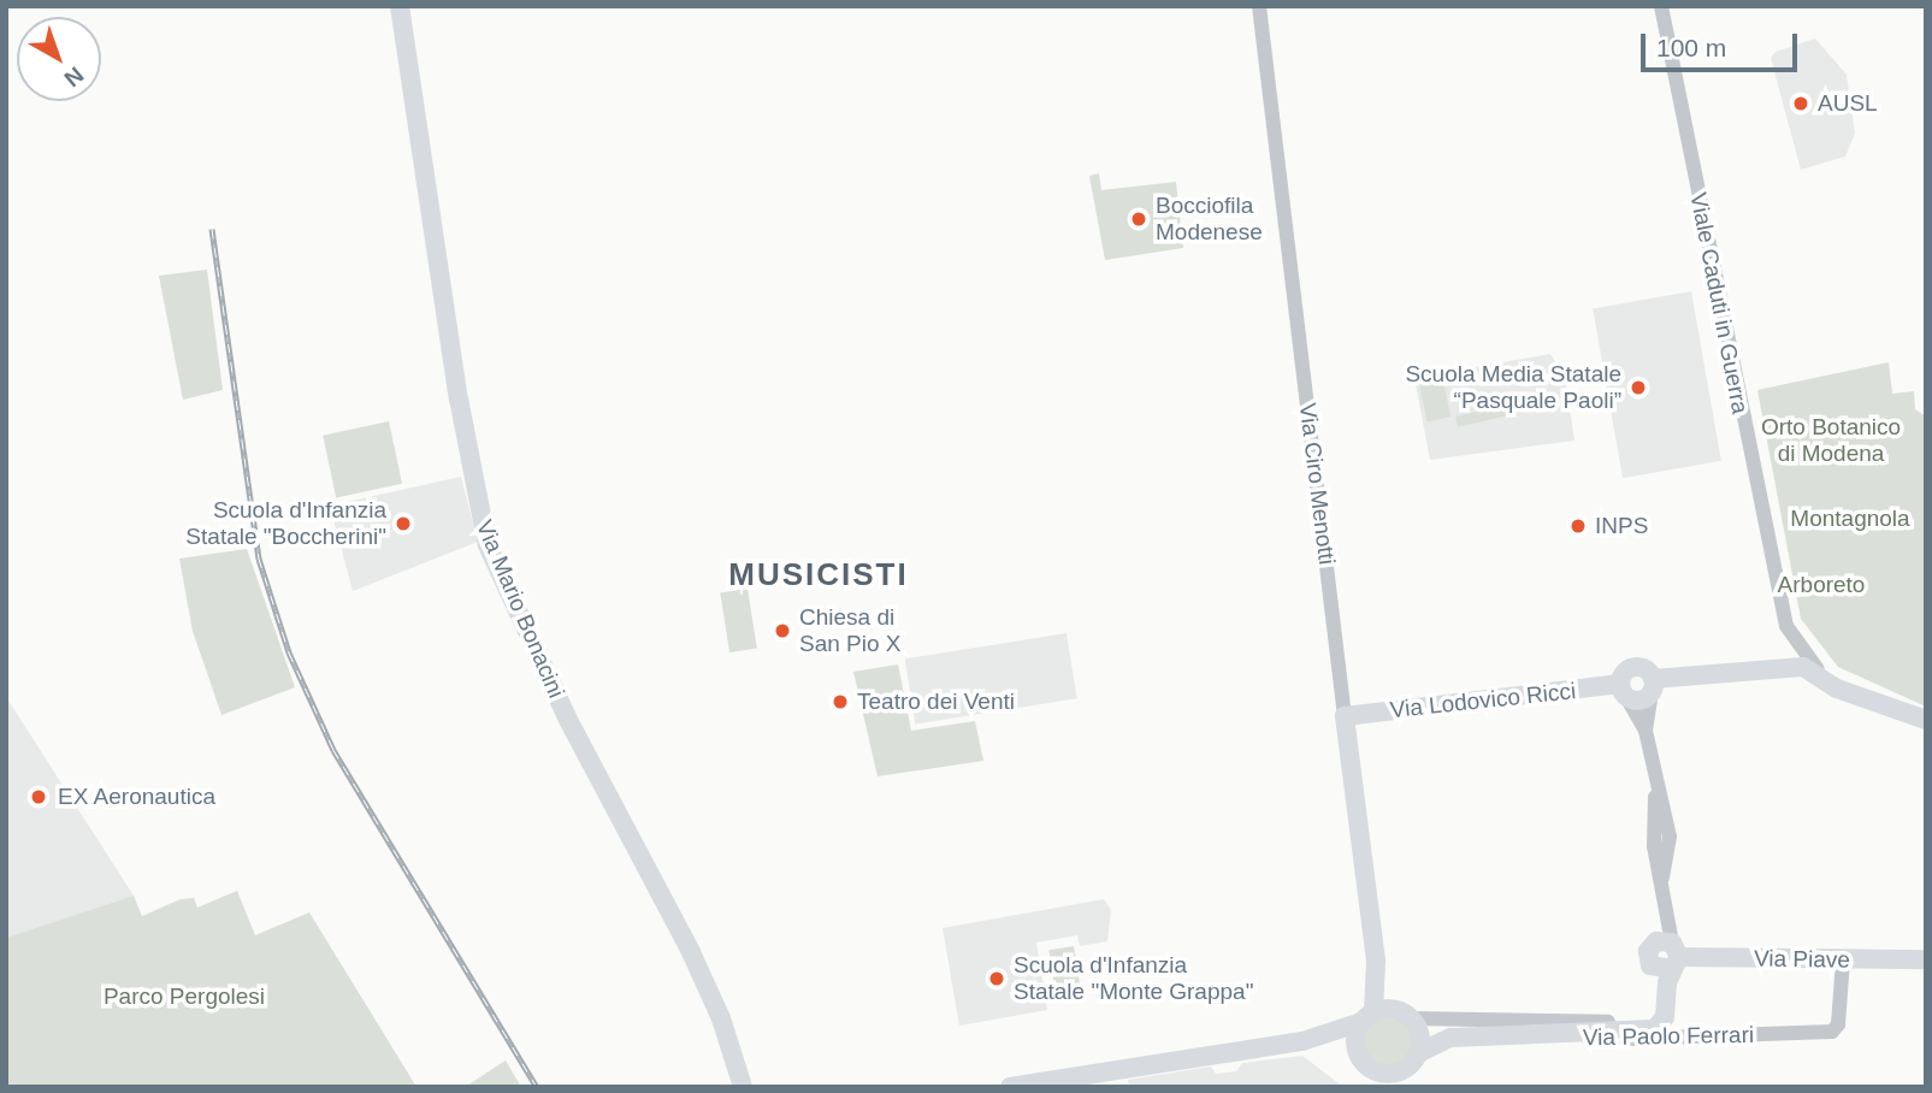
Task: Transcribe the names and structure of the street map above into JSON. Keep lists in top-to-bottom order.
{
  "streets": {
    "main road": [
      "Viale Caduti in Guerra",
      "Via Ciro Menotti",
      "Via Mario Bonacini",
      "Via Lodovico Ricci",
      "Via Piave",
      "Via Paolo Ferrari"
    ]
  },
  "crossings": [
    ["Via Ciro Menotti", "Via Lodovico Ricci"],
    ["Via Ciro Menotti", "Via Paolo Ferrari"],
    ["Via Piave", "Via Paolo Ferrari"]
  ],
  "districts": ["MUSICISTI"],
  "parks": [
    "Orto Botanico di Modena",
    "Montagnola",
    "Arboreto",
    "Parco Pergolesi"
  ],
  "places": [
    "AUSL",
    "Bocciofila Modenese",
    "Scuola Media Statale “Pasquale Paoli”",
    "Scuola d'Infanzia Statale \"Boccherini\"",
    "INPS",
    "Chiesa di San Pio X",
    "Teatro dei Venti",
    "EX Aeronautica",
    "Scuola d'Infanzia Statale \"Monte Grappa\""
  ],
  "scale_bar": "100 m",
  "north": "bottom right"
}
